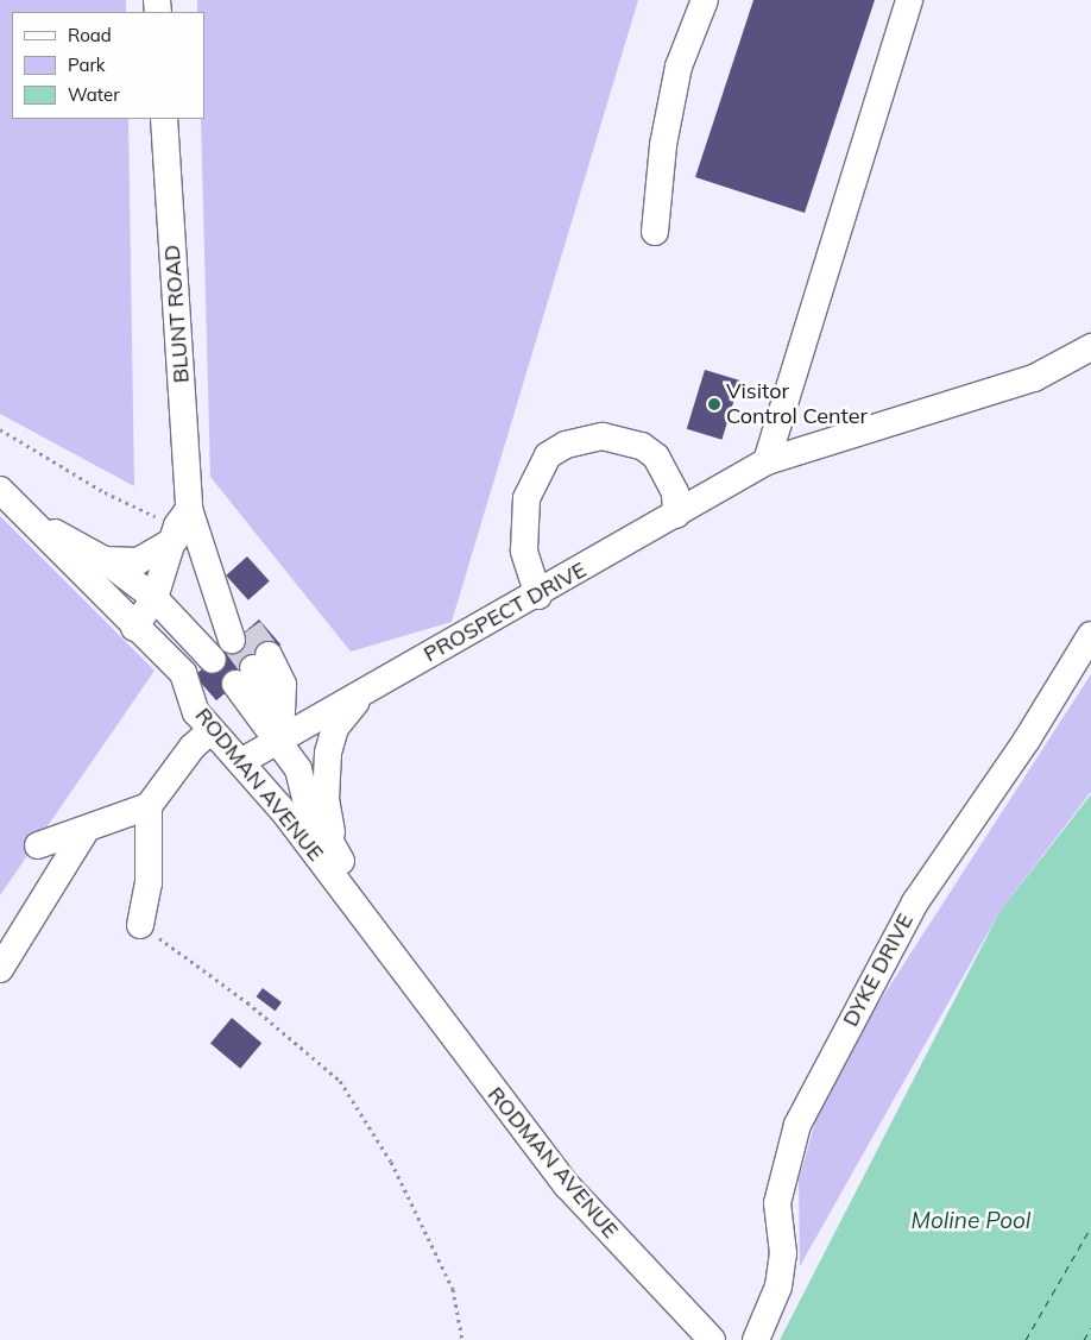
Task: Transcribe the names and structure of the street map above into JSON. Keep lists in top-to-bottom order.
{
  "streets": {
    "street": [
      "BLUNT ROAD",
      "PROSPECT DRIVE",
      "RODMAN AVENUE",
      "DYKE DRIVE"
    ]
  },
  "crossings": [
    ["BLUNT ROAD", "RODMAN AVENUE"],
    ["PROSPECT DRIVE", "RODMAN AVENUE"]
  ],
  "water": ["Moline Pool"],
  "places": ["Visitor Control Center"],
  "legend": ["Road", "Park", "Water"]
}
